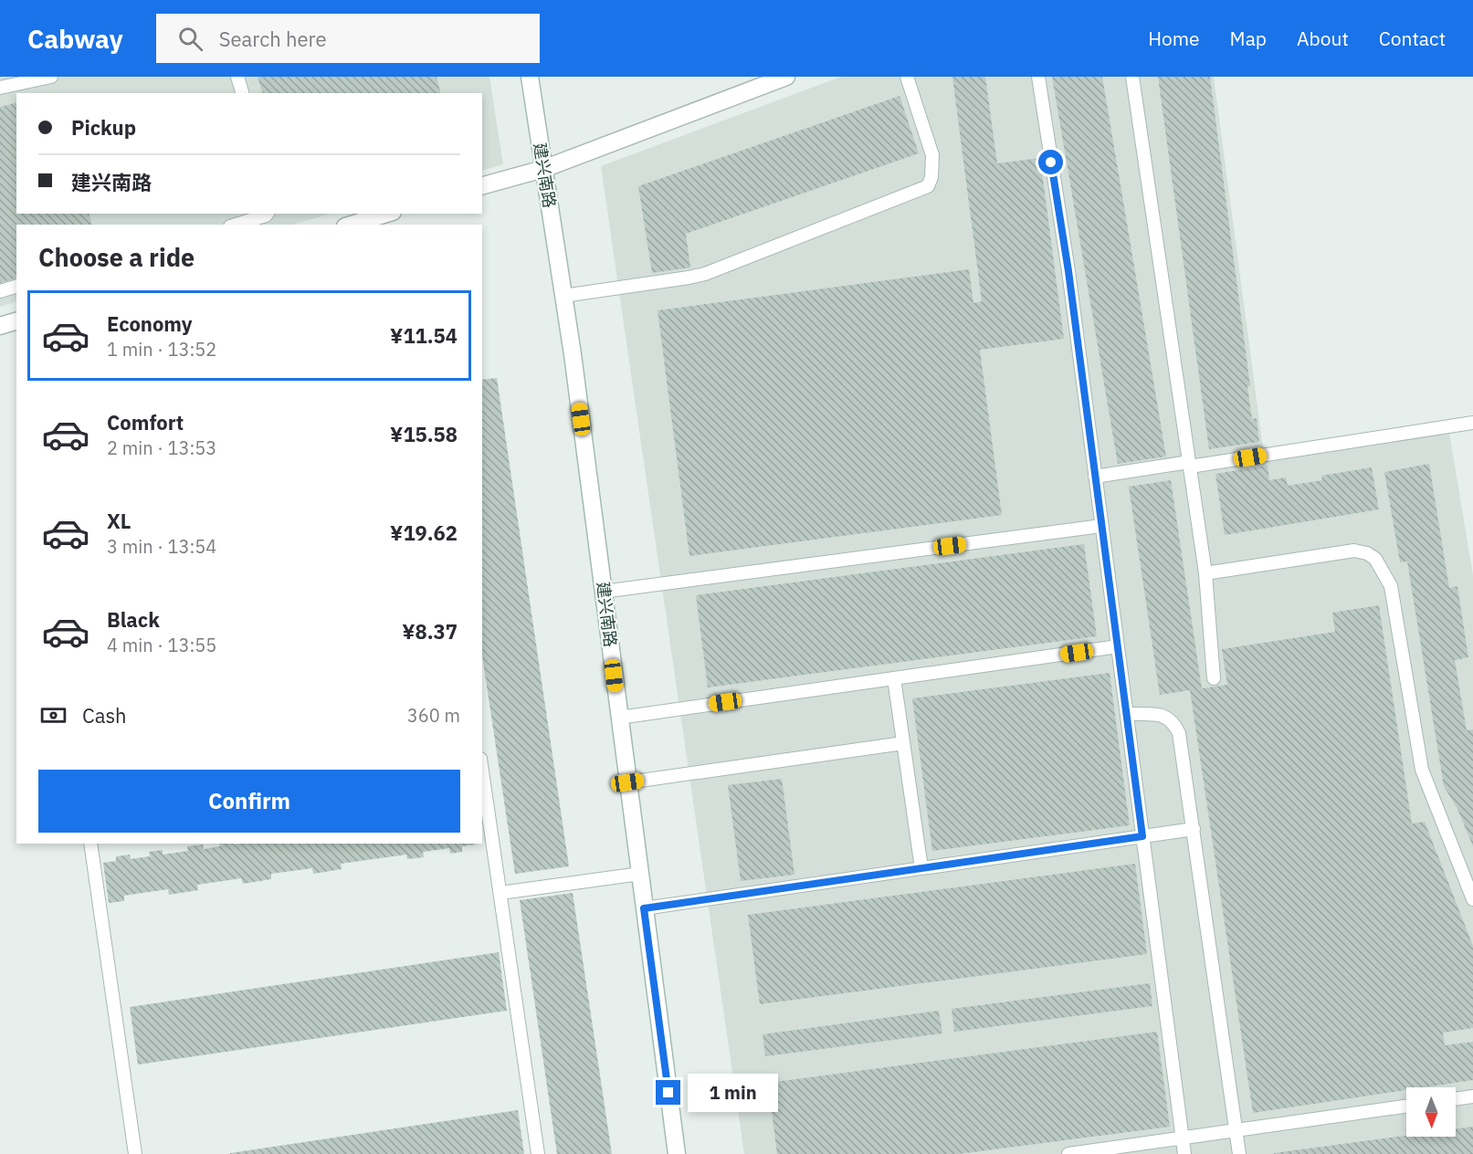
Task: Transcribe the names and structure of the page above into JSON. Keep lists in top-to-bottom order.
{
  "streets": {
    "street": ["建兴南路"]
  },
  "north": "bottom",
  "page": {
    "header": "Cabway",
    "search": "Search here",
    "nav": [
      "Home",
      "Map",
      "About",
      "Contact"
    ],
    "banner": ["Pickup", "建兴南路"],
    "heading": "Choose a ride",
    "list": [
      {
        "name": "Economy",
        "note": "1 min · 13:52",
        "value": "¥11.54"
      },
      {
        "name": "Comfort",
        "note": "2 min · 13:53",
        "value": "¥15.58"
      },
      {
        "name": "XL",
        "note": "3 min · 13:54",
        "value": "¥19.62"
      },
      {
        "name": "Black",
        "note": "4 min · 13:55",
        "value": "¥8.37"
      }
    ],
    "pay": ["Cash", "360 m"],
    "buttons": "Confirm",
    "bubble": "1 min"
  }
}
